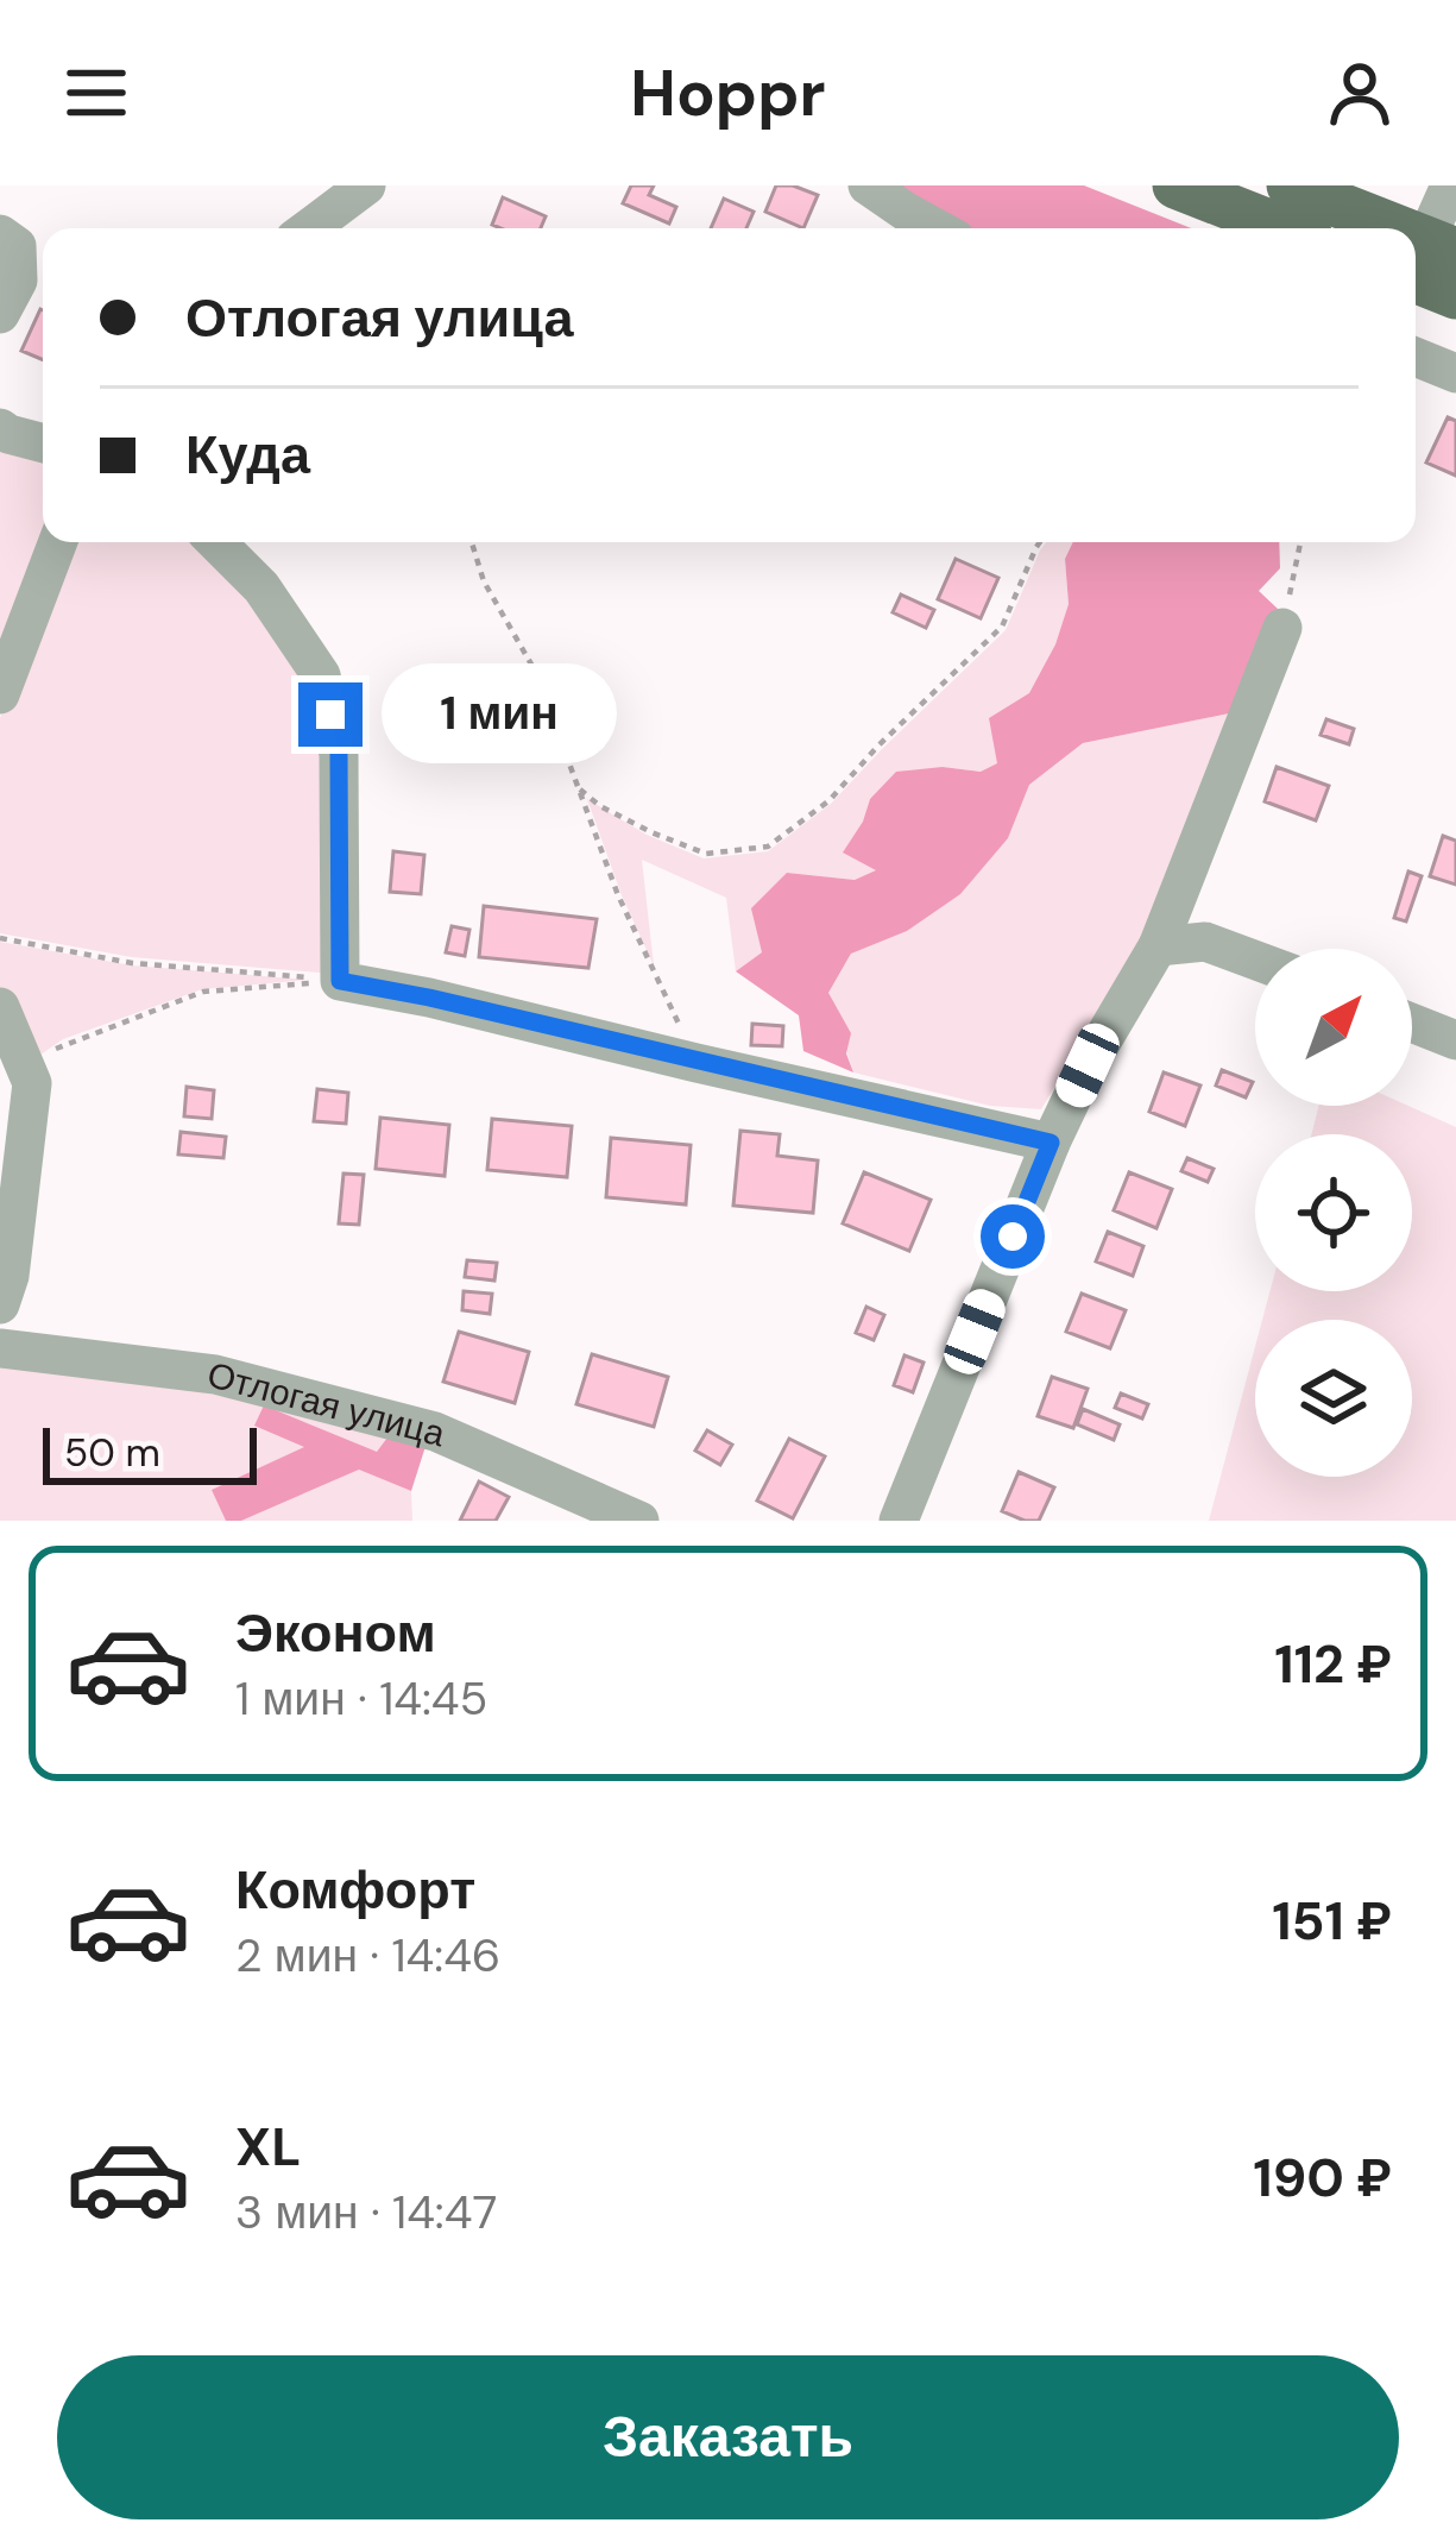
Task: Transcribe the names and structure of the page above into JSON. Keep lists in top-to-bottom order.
{
  "streets": {
    "street": ["Отлогая улица"]
  },
  "scale_bar": "50 m",
  "north": "top right",
  "page": {
    "header": "Hoppr",
    "banner": ["Отлогая улица", "Куда"],
    "bubble": "1 мин",
    "scale": "50 m",
    "list": [
      {
        "name": "Эконом",
        "note": "1 мин · 14:45",
        "value": "112 ₽"
      },
      {
        "name": "Комфорт",
        "note": "2 мин · 14:46",
        "value": "151 ₽"
      },
      {
        "name": "XL",
        "note": "3 мин · 14:47",
        "value": "190 ₽"
      }
    ],
    "buttons": "Заказать"
  }
}
